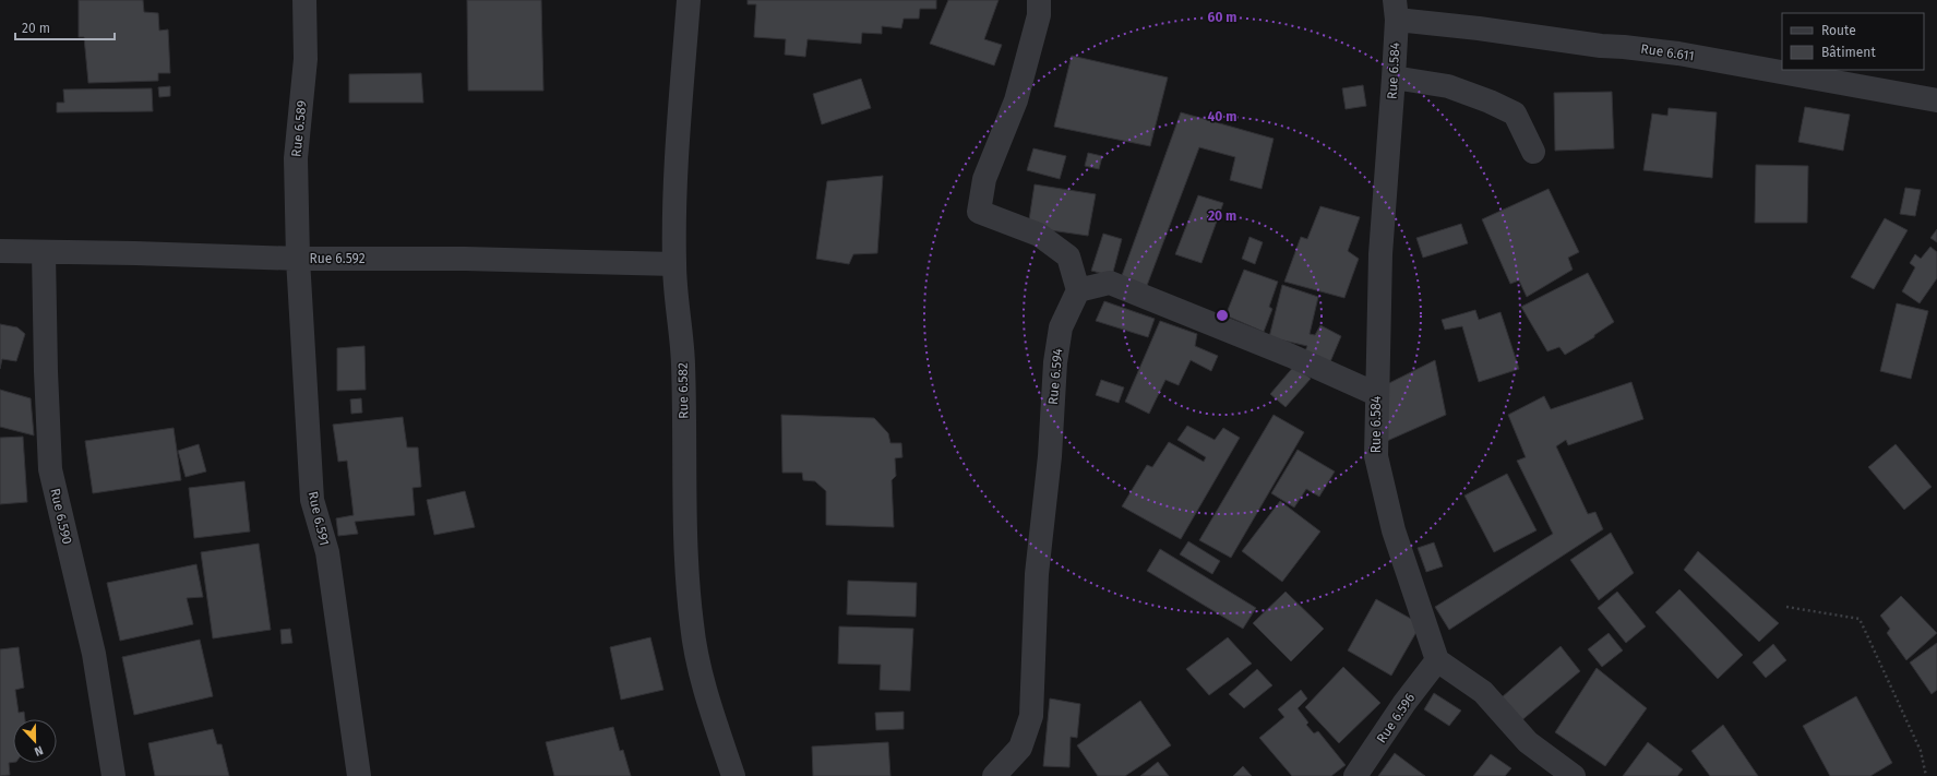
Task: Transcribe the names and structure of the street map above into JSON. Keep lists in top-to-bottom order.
{
  "streets": {
    "street": [
      "Rue 6.611",
      "Rue 6.584",
      "Rue 6.589",
      "Rue 6.592",
      "Rue 6.594",
      "Rue 6.582",
      "Rue 6.590",
      "Rue 6.591",
      "Rue 6.596"
    ]
  },
  "crossings": [
    ["Rue 6.611", "Rue 6.584"],
    ["Rue 6.584", "Rue 6.596"],
    ["Rue 6.589", "Rue 6.592"],
    ["Rue 6.589", "Rue 6.591"],
    ["Rue 6.592", "Rue 6.582"],
    ["Rue 6.592", "Rue 6.590"],
    ["Rue 6.592", "Rue 6.591"]
  ],
  "legend": ["Route", "Bâtiment"],
  "scale_bar": "20 m",
  "north": "bottom",
  "rings": ["60 m", "40 m", "20 m"]
}
